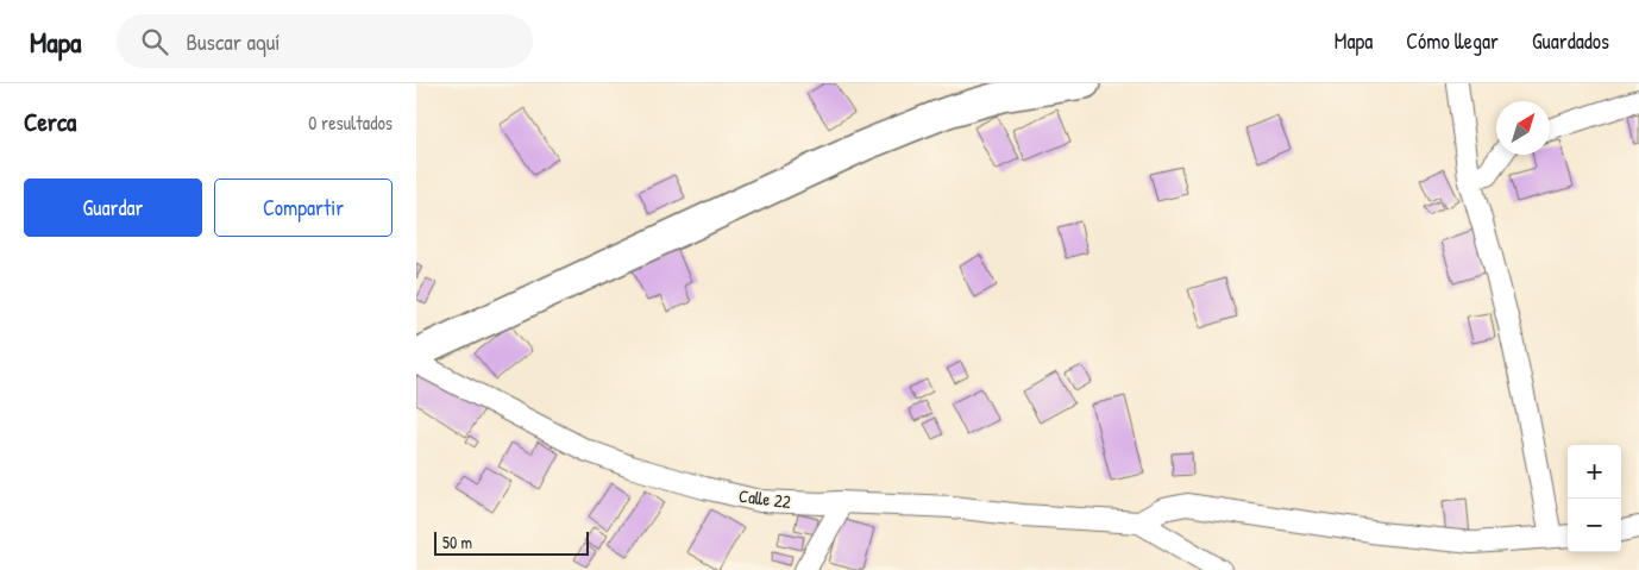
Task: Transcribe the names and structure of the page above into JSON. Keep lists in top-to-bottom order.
{
  "streets": {
    "street": ["Calle 22"]
  },
  "scale_bar": "50 m",
  "north": "top right",
  "page": {
    "header": "Mapa",
    "search": "Buscar aquí",
    "nav": ["Mapa", "Cómo llegar", "Guardados"],
    "heading": ["Cerca", "0 resultados"],
    "buttons": ["Guardar", "Compartir"],
    "map_buttons": ["+", "−"],
    "scale": "50 m"
  }
}
